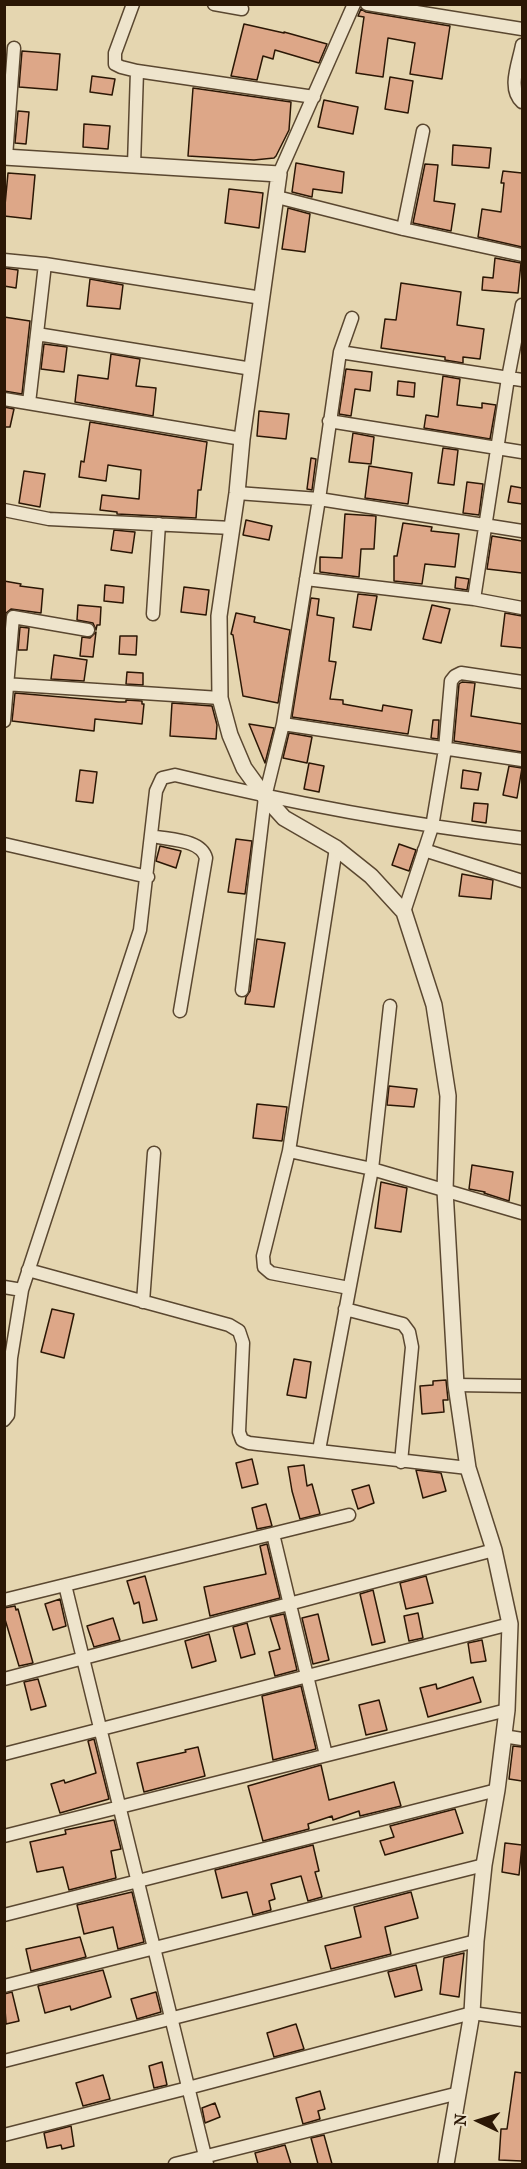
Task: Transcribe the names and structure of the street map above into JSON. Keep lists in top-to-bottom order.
{
  "north": "left"
}
